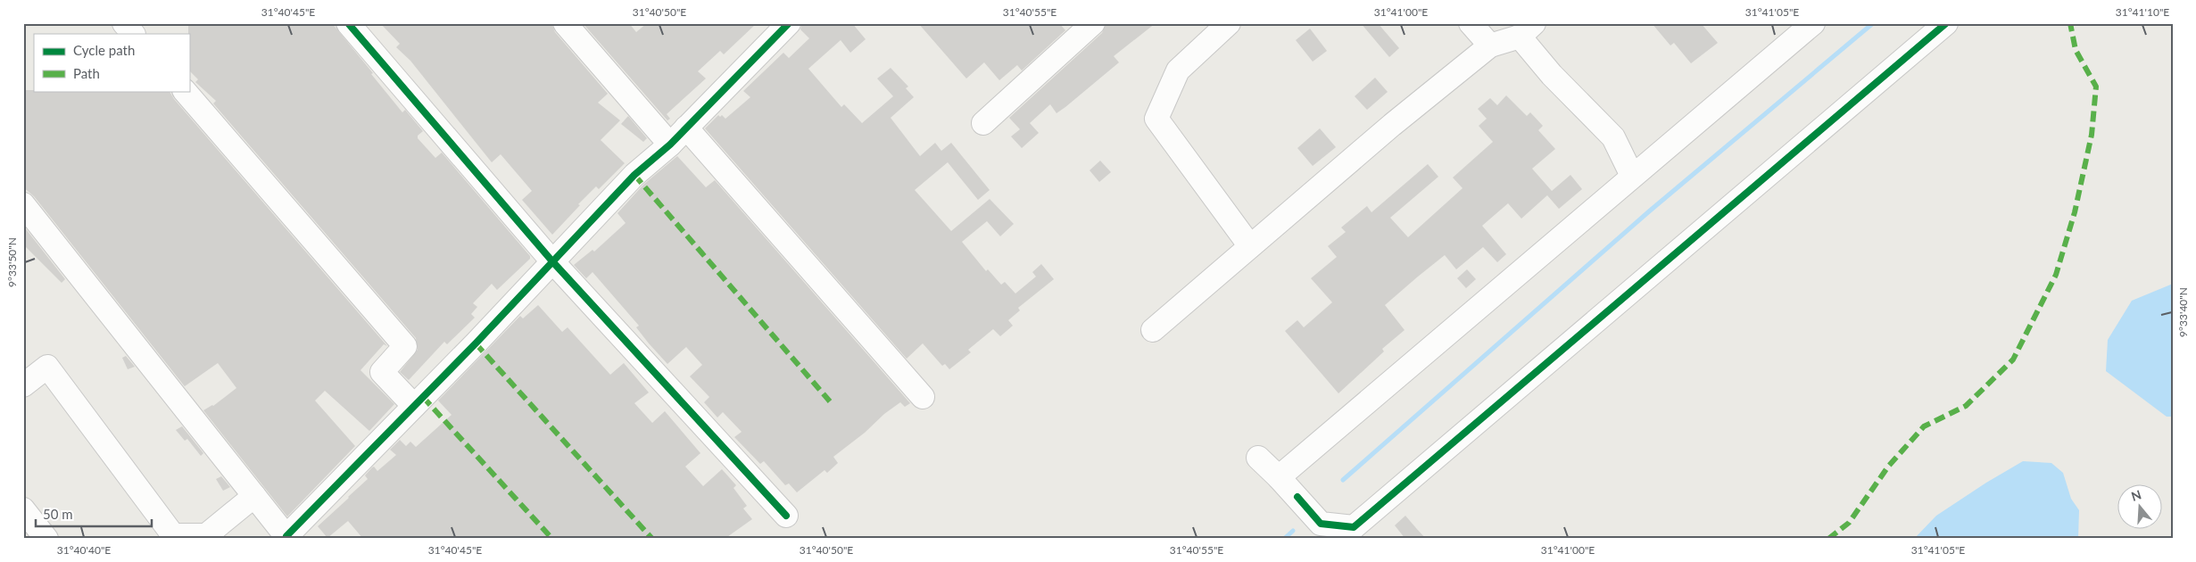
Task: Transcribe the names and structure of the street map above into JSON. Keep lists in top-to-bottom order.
{
  "legend": ["Cycle path", "Path"],
  "scale_bar": "50 m",
  "north": "top",
  "coordinates": [
    "31°40'45\"E",
    "31°40'50\"E",
    "31°40'55\"E",
    "31°41'00\"E",
    "31°41'05\"E",
    "31°41'10\"E",
    "9°33'50\"N",
    "9°33'40\"N",
    "31°40'40\"E"
  ]
}
